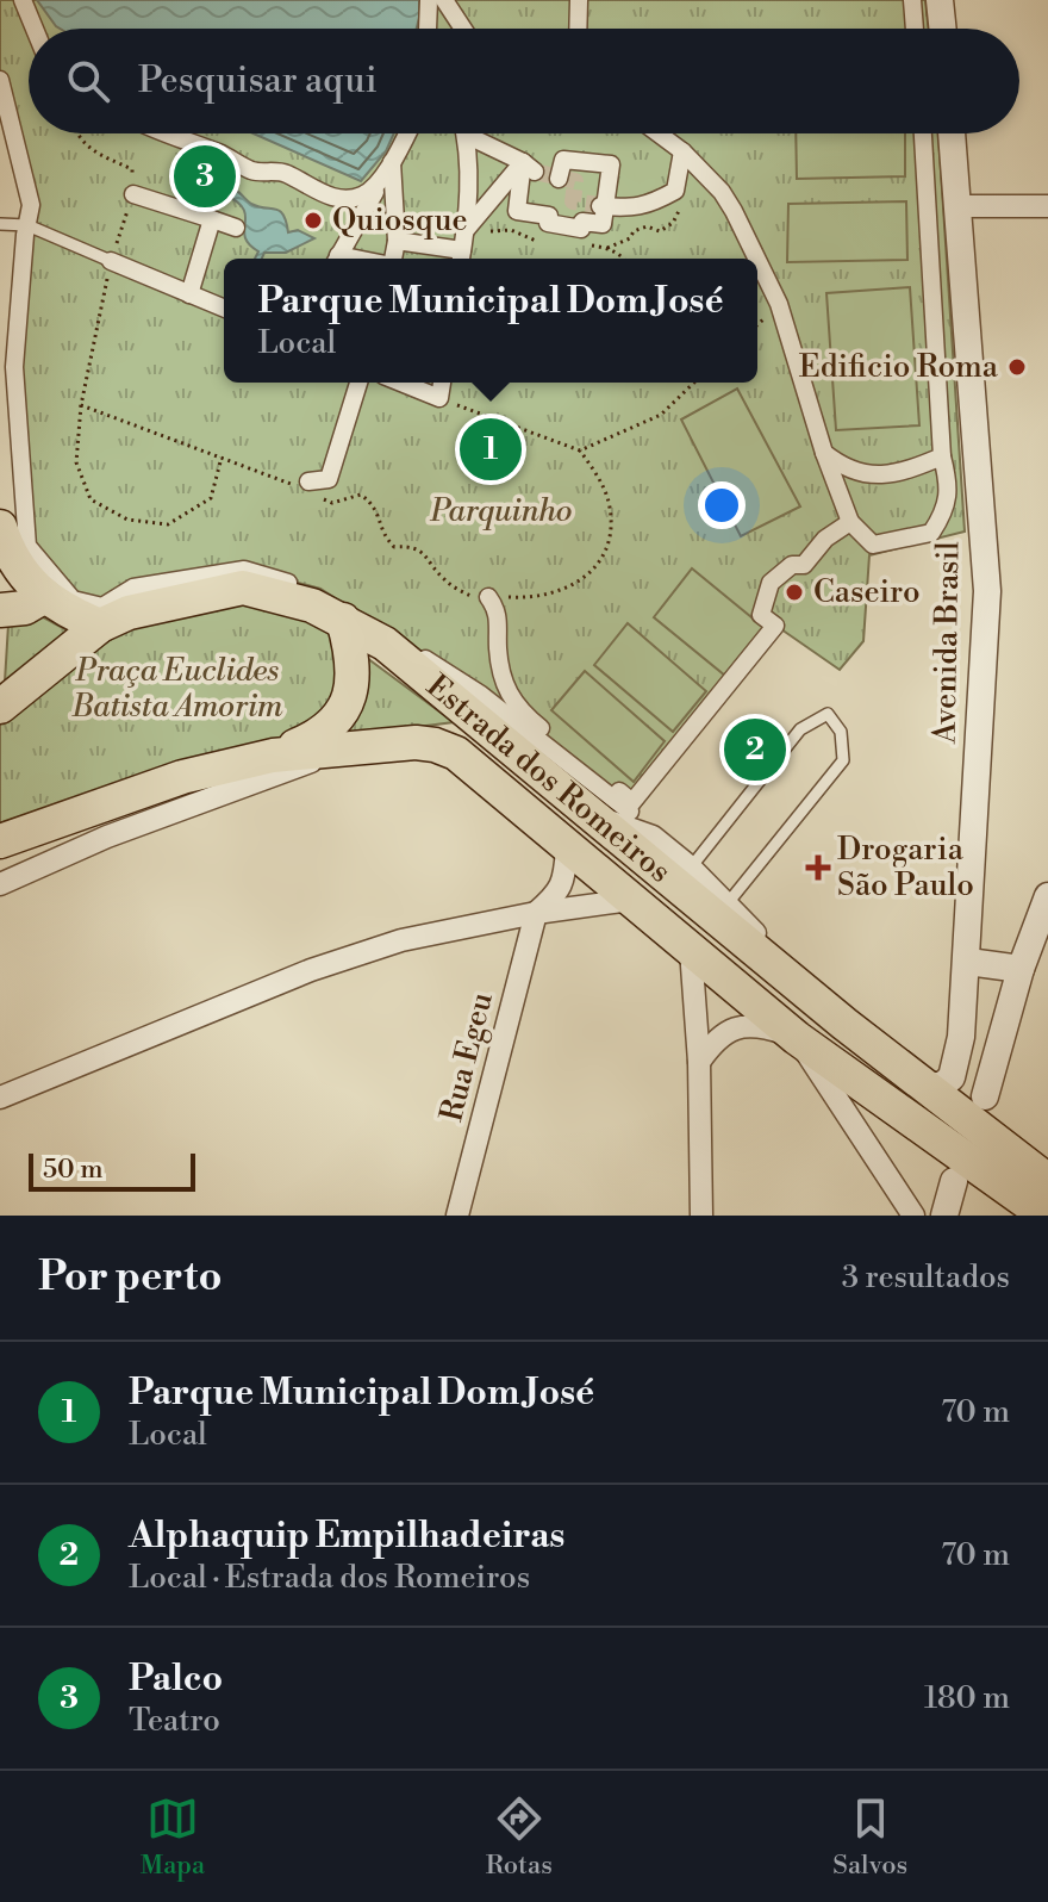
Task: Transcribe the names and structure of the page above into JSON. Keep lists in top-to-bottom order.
{
  "streets": {
    "main road": ["Estrada dos Romeiros"],
    "street": ["Avenida Brasil", "Rua Egeu"]
  },
  "crossings": [
    ["Avenida Brasil", "Estrada dos Romeiros"]
  ],
  "parks": ["Parquinho", "Praça Euclides Batista Amorim"],
  "places": {
    "other": ["Quiosque", "Edificio Roma", "Caseiro"],
    "health": ["Drogaria São Paulo"]
  },
  "scale_bar": "50 m",
  "page": {
    "search": "Pesquisar aqui",
    "pins": ["3", "1", "2"],
    "popup": ["Parque Municipal Dom José", "Local"],
    "scale": "50 m",
    "heading": ["Por perto", "3 resultados"],
    "list": [
      {
        "mark": "1",
        "name": "Parque Municipal Dom José",
        "note": "Local",
        "value": "70 m"
      },
      {
        "mark": "2",
        "name": "Alphaquip Empilhadeiras",
        "note": "Local · Estrada dos Romeiros",
        "value": "70 m"
      },
      {
        "mark": "3",
        "name": "Palco",
        "note": "Teatro",
        "value": "180 m"
      }
    ],
    "nav": ["Mapa", "Rotas", "Salvos"]
  }
}
